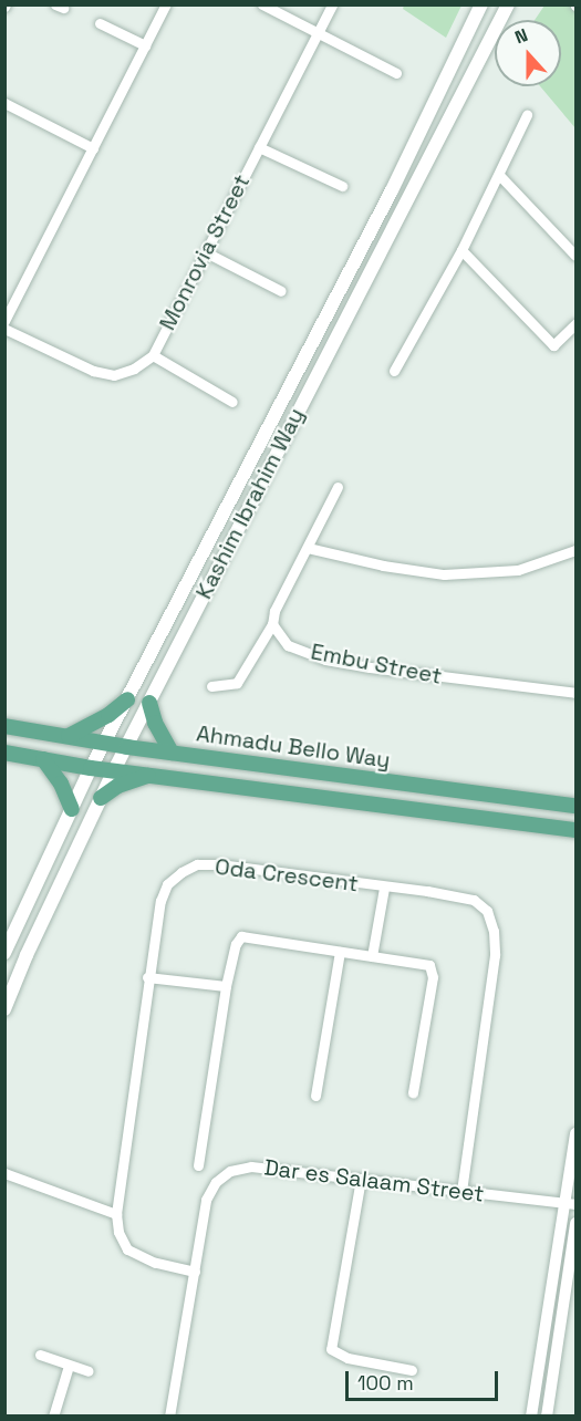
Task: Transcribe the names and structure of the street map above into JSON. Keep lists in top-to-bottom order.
{
  "streets": {
    "main road": ["Kashim Ibrahim Way", "Ahmadu Bello Way"],
    "street": [
      "Monrovia Street",
      "Embu Street",
      "Oda Crescent",
      "Dar es Salaam Street"
    ]
  },
  "crossings": [
    ["Kashim Ibrahim Way", "Ahmadu Bello Way"],
    ["Oda Crescent", "Dar es Salaam Street"]
  ],
  "scale_bar": "100 m",
  "north": "top"
}
